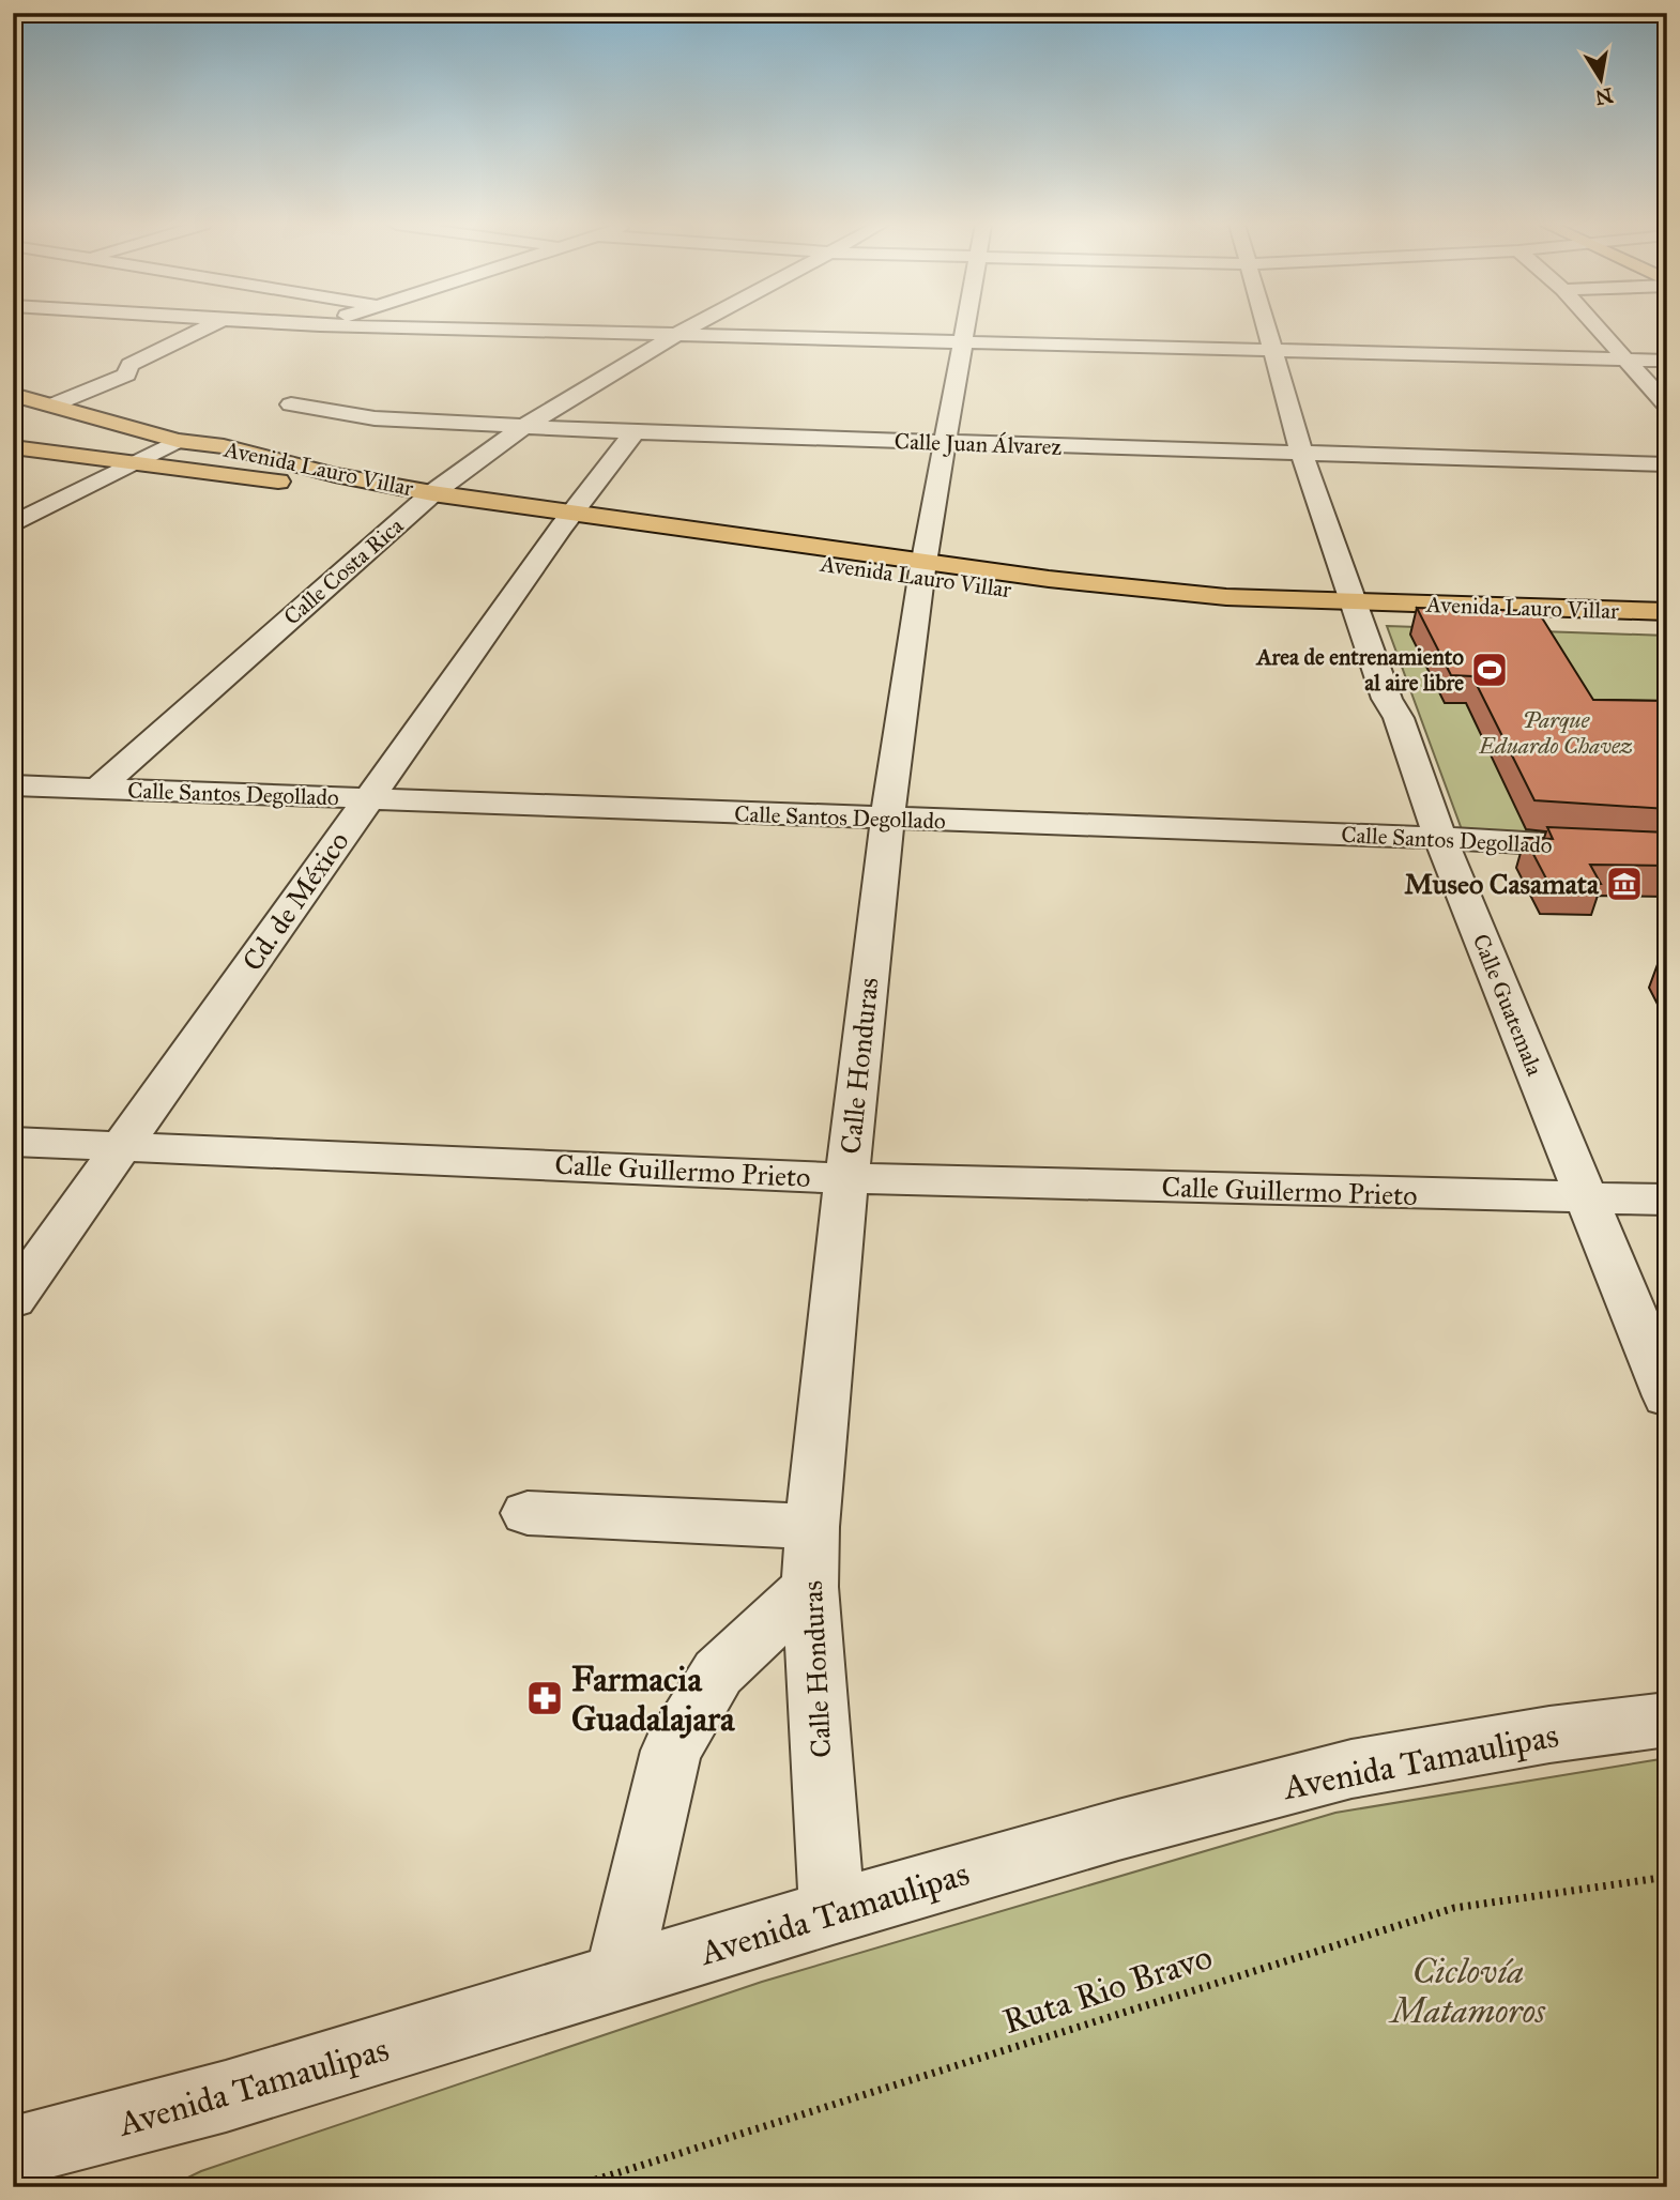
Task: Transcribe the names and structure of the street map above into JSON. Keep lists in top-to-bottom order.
{
  "streets": {
    "main road": ["Avenida Lauro Villar"],
    "street": [
      "Calle Juan Álvarez",
      "Calle Costa Rica",
      "Calle Santos Degollado",
      "Cd. de México",
      "Calle Guatemala",
      "Calle Honduras",
      "Calle Guillermo Prieto",
      "Avenida Tamaulipas"
    ],
    "path": ["Ruta Rio Bravo"]
  },
  "crossings": [
    ["Calle Juan Álvarez", "Calle Costa Rica"],
    ["Calle Juan Álvarez", "Cd. de México"],
    ["Calle Juan Álvarez", "Calle Guatemala"],
    ["Calle Juan Álvarez", "Calle Honduras"],
    ["Avenida Lauro Villar", "Calle Costa Rica"],
    ["Avenida Lauro Villar", "Cd. de México"],
    ["Avenida Lauro Villar", "Calle Guatemala"],
    ["Avenida Lauro Villar", "Calle Honduras"],
    ["Calle Costa Rica", "Calle Santos Degollado"],
    ["Calle Santos Degollado", "Cd. de México"],
    ["Calle Santos Degollado", "Calle Guatemala"],
    ["Calle Santos Degollado", "Calle Honduras"],
    ["Cd. de México", "Calle Guillermo Prieto"],
    ["Calle Guatemala", "Calle Guillermo Prieto"],
    ["Calle Honduras", "Calle Guillermo Prieto"],
    ["Calle Honduras", "Avenida Tamaulipas"]
  ],
  "parks": ["Parque Eduardo Chavez", "Ciclovía Matamoros"],
  "places": {
    "sports": ["Area de entrenamiento al aire libre"],
    "museum": ["Museo Casamata"],
    "pharmacy": ["Farmacia Guadalajara"]
  },
  "north": "bottom"
}
